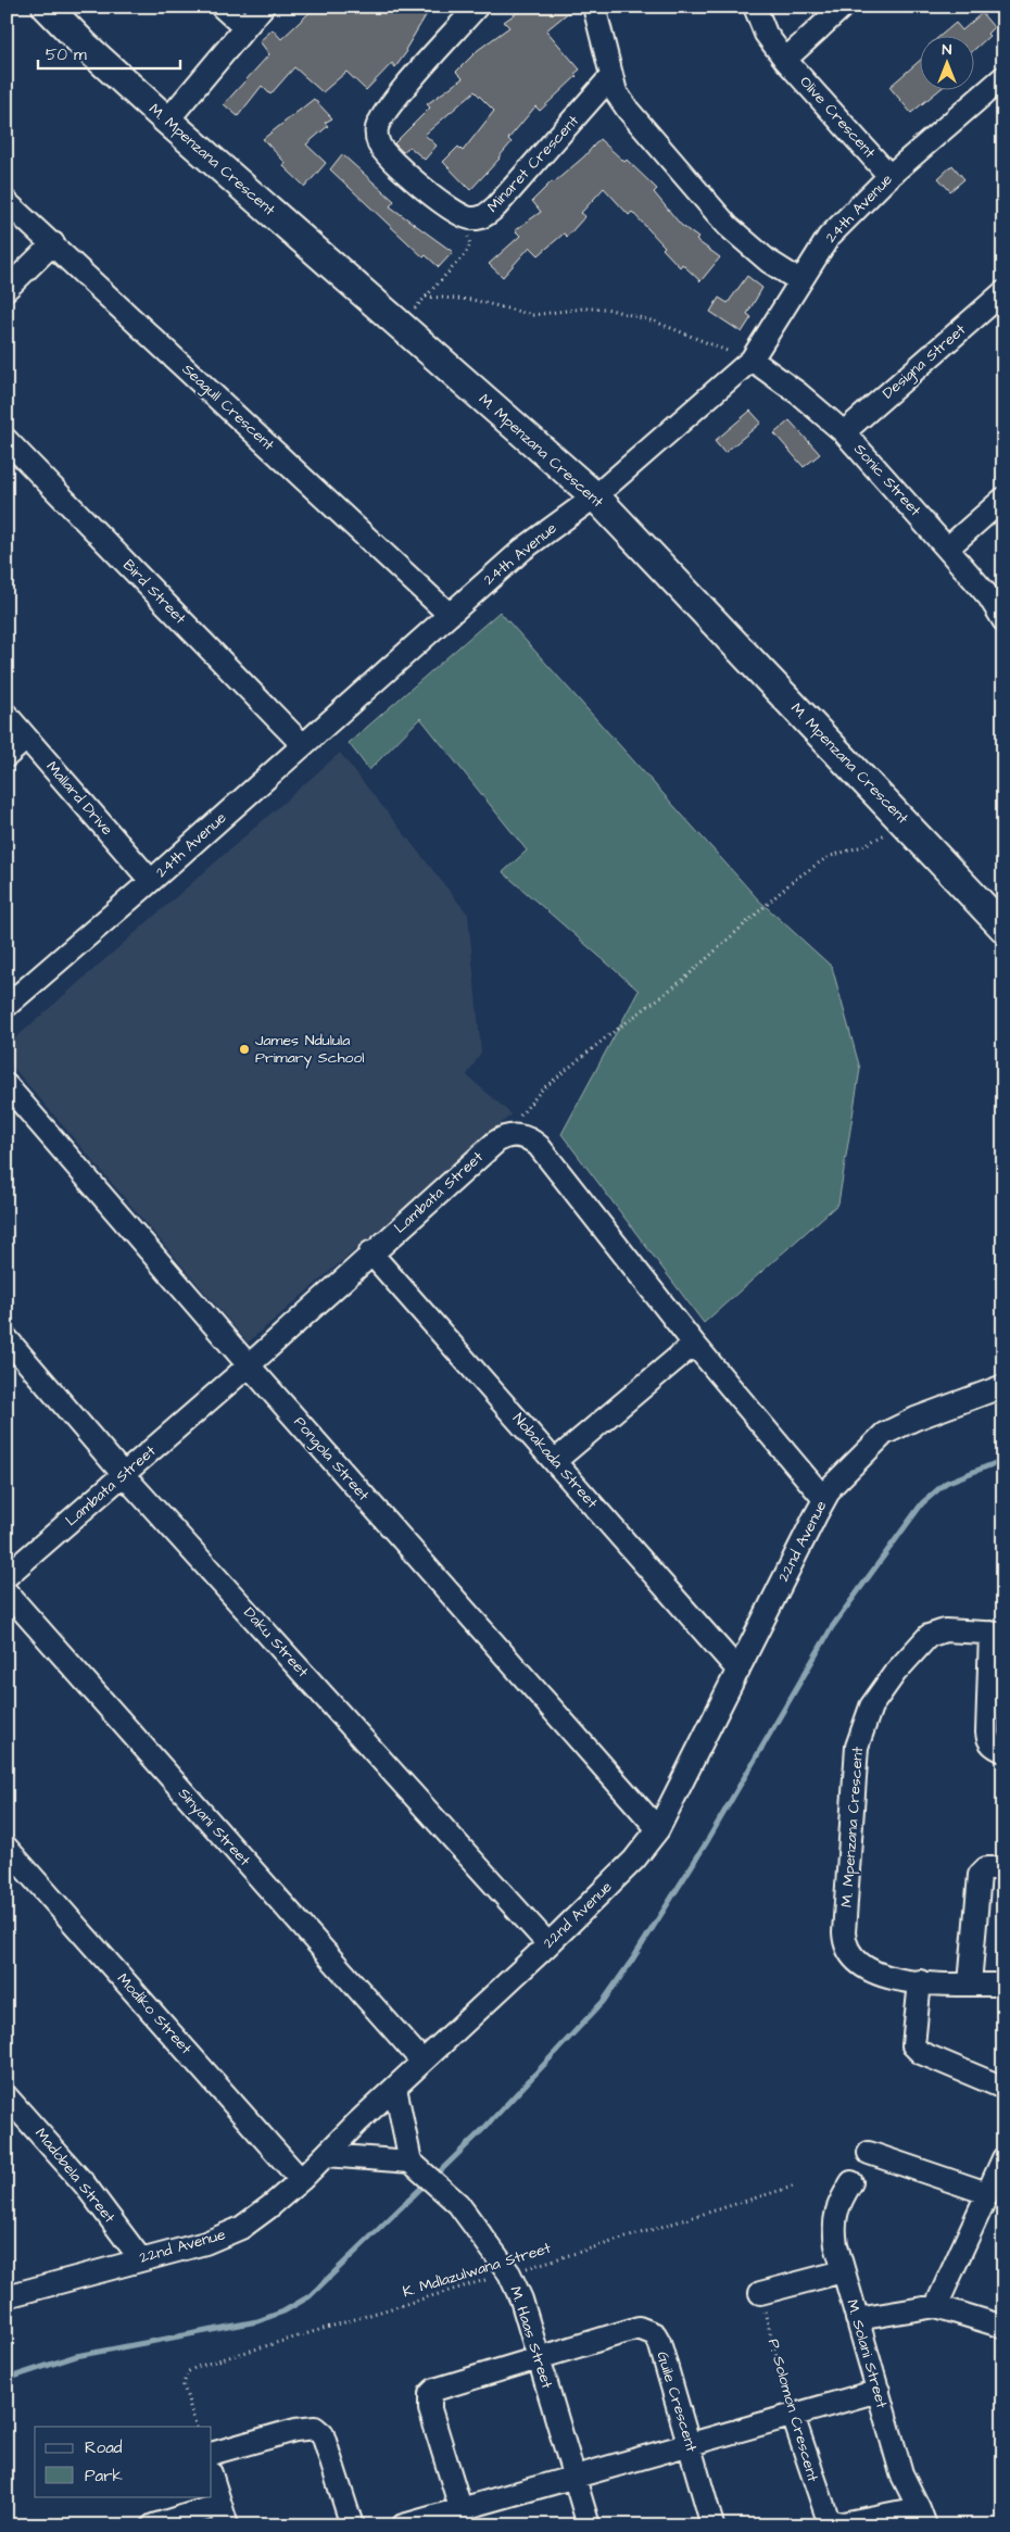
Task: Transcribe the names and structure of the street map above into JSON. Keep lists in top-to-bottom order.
{
  "streets": {
    "main road": ["M. Mpenzana Crescent"],
    "street": [
      "Olive Crescent",
      "Minaret Crescent",
      "24th Avenue",
      "Designa Street",
      "Seagull Crescent",
      "Sonic Street",
      "Bird Street",
      "Mallard Drive",
      "Lambata Street",
      "Pongola Street",
      "Nobakada Street",
      "22nd Avenue",
      "Daku Street",
      "Sinyani Street",
      "Modiko Street",
      "Madobela Street",
      "M. Haas Street",
      "M. Solani Street",
      "Guile Crescent",
      "P. Solomon Crescent"
    ],
    "path": ["K. Mdlazulwana Street"]
  },
  "crossings": [
    ["Olive Crescent", "24th Avenue"],
    ["M. Mpenzana Crescent", "24th Avenue"],
    ["24th Avenue", "Seagull Crescent"],
    ["24th Avenue", "Sonic Street"],
    ["24th Avenue", "Bird Street"],
    ["24th Avenue", "Mallard Drive"],
    ["Designa Street", "Sonic Street"],
    ["Lambata Street", "Pongola Street"],
    ["Lambata Street", "Nobakada Street"],
    ["Lambata Street", "Daku Street"],
    ["Pongola Street", "22nd Avenue"],
    ["Nobakada Street", "22nd Avenue"],
    ["22nd Avenue", "Daku Street"],
    ["22nd Avenue", "Sinyani Street"],
    ["22nd Avenue", "Modiko Street"],
    ["22nd Avenue", "Madobela Street"],
    ["K. Mdlazulwana Street", "M. Haas Street"],
    ["M. Haas Street", "Guile Crescent"],
    ["M. Solani Street", "P. Solomon Crescent"]
  ],
  "places": ["James Ndulula Primary School"],
  "legend": ["Road", "Park"],
  "scale_bar": "50 m",
  "north": "top"
}
